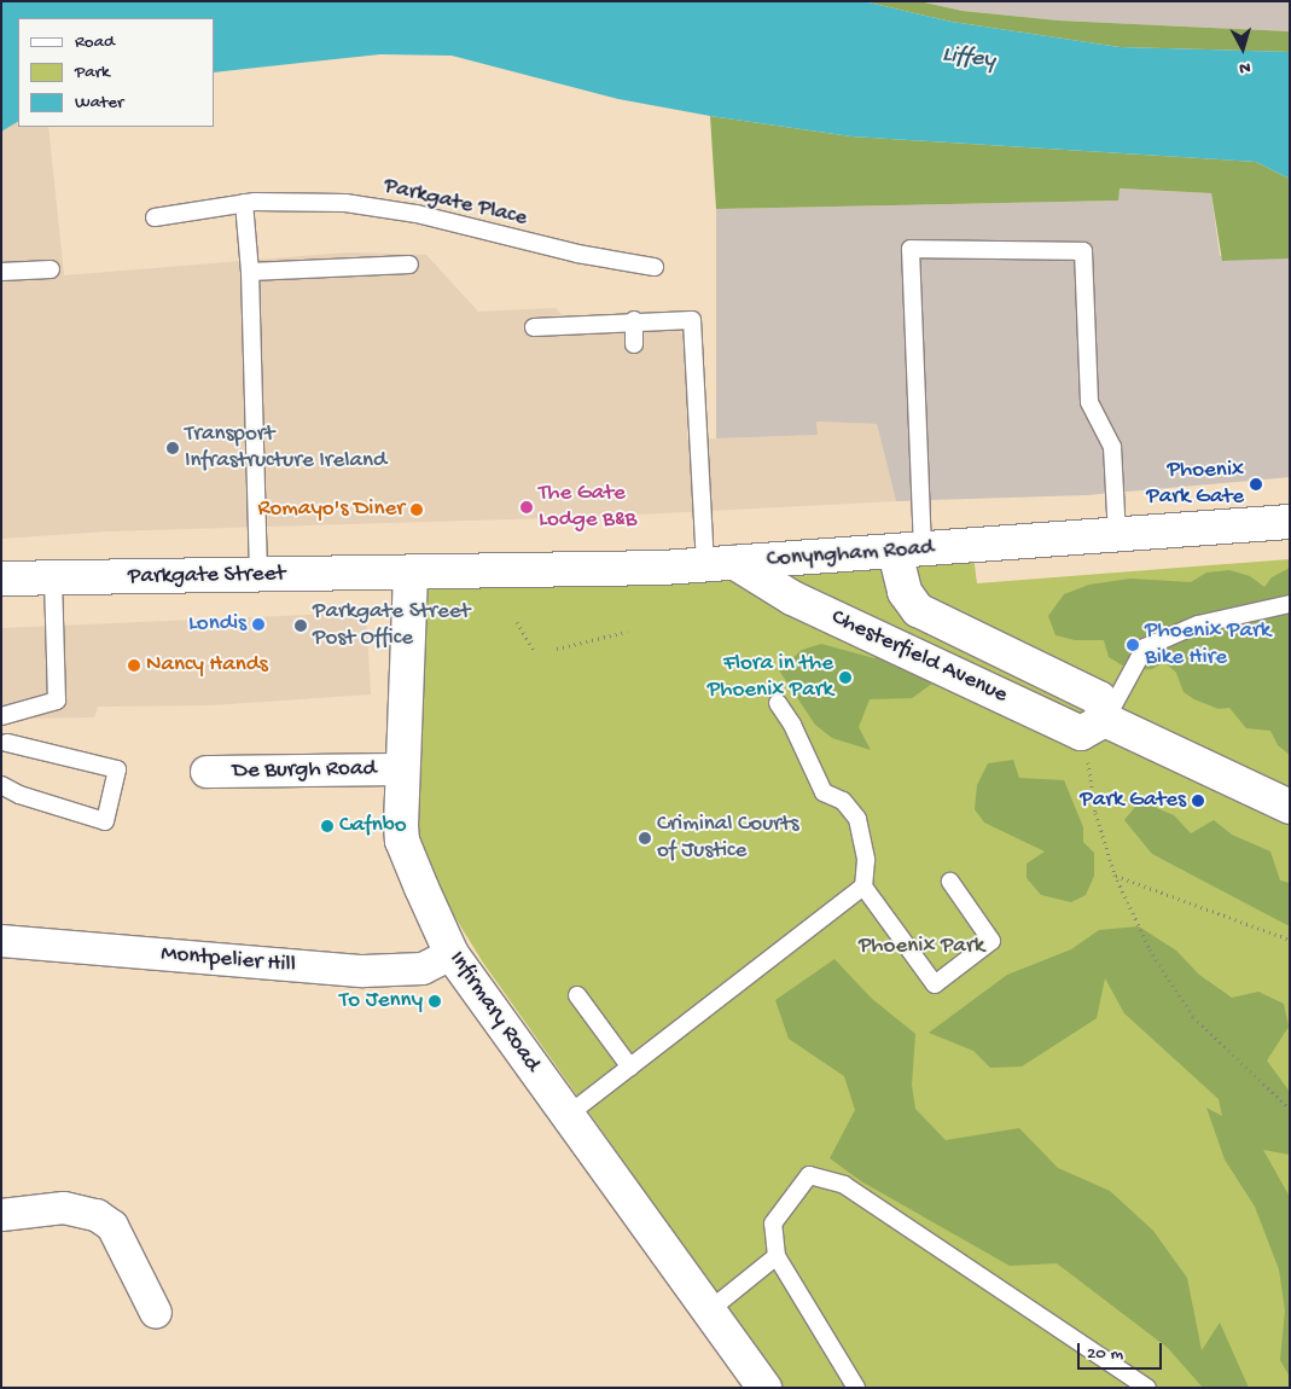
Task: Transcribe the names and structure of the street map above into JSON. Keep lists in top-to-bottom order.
{
  "streets": {
    "main road": [
      "Conyngham Road",
      "Parkgate Street",
      "Chesterfield Avenue",
      "Infirmary Road"
    ],
    "street": ["De Burgh Road", "Montpelier Hill"],
    "lane": ["Parkgate Place"]
  },
  "crossings": [
    ["Conyngham Road", "Parkgate Street"],
    ["Conyngham Road", "Chesterfield Avenue"],
    ["Conyngham Road", "Infirmary Road"],
    ["Parkgate Street", "Infirmary Road"],
    ["De Burgh Road", "Infirmary Road"],
    ["Montpelier Hill", "Infirmary Road"]
  ],
  "water": ["Liffey"],
  "parks": ["Phoenix Park"],
  "places": [
    "Transport Infrastructure Ireland",
    "Phoenix Park Gate",
    "The Gate Lodge B&B",
    "Romayo's Diner",
    "Londis",
    "Parkgate Street Post Office",
    "Phoenix Park Bike Hire",
    "Nancy Hands",
    "Flora in the Phoenix Park",
    "Park Gates",
    "Cafnbo",
    "Criminal Courts of Justice",
    "To Jenny"
  ],
  "legend": ["Road", "Park", "Water"],
  "scale_bar": "20 m",
  "north": "bottom"
}
